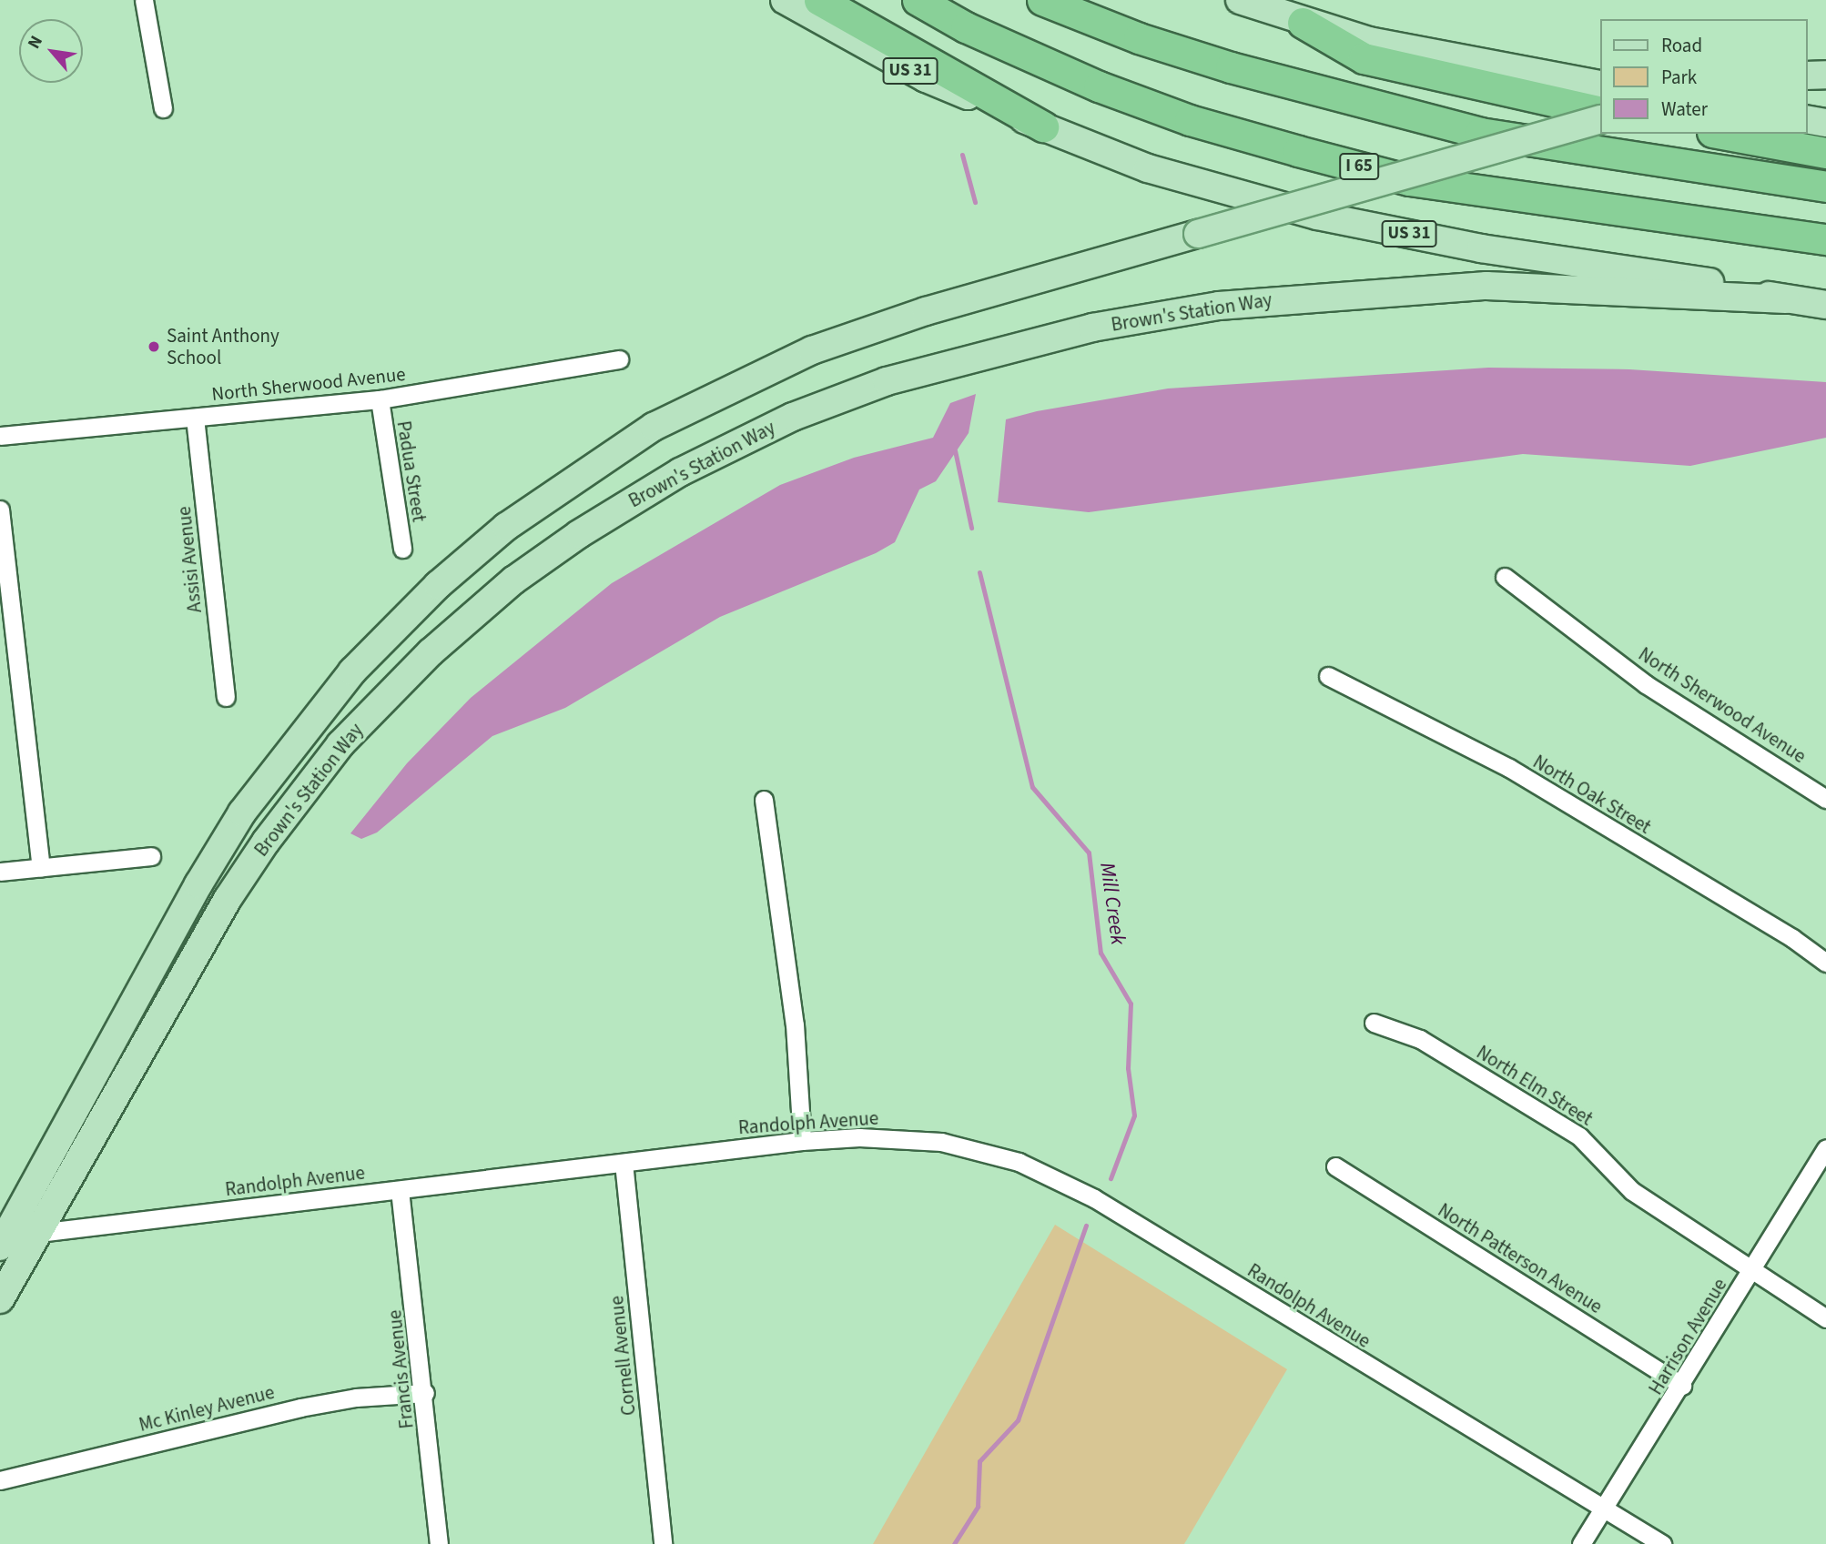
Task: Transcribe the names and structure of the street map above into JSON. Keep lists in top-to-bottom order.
{
  "streets": {
    "highway": ["I 65"],
    "main road": ["US 31", "Brown's Station Way"],
    "street": [
      "North Sherwood Avenue",
      "Padua Street",
      "Assisi Avenue",
      "North Oak Street",
      "North Elm Street",
      "Randolph Avenue",
      "North Patterson Avenue",
      "Harrison Avenue",
      "Cornell Avenue",
      "Francis Avenue",
      "Mc Kinley Avenue"
    ]
  },
  "crossings": [
    ["US 31", "Brown's Station Way"],
    ["Brown's Station Way", "Randolph Avenue"],
    ["North Sherwood Avenue", "Padua Street"],
    ["North Sherwood Avenue", "Assisi Avenue"],
    ["North Elm Street", "Harrison Avenue"],
    ["Randolph Avenue", "Harrison Avenue"],
    ["Randolph Avenue", "Cornell Avenue"],
    ["Randolph Avenue", "Francis Avenue"],
    ["North Patterson Avenue", "Harrison Avenue"],
    ["Francis Avenue", "Mc Kinley Avenue"]
  ],
  "water": ["Mill Creek"],
  "places": ["Saint Anthony School"],
  "legend": ["Road", "Park", "Water"],
  "north": "top left"
}
